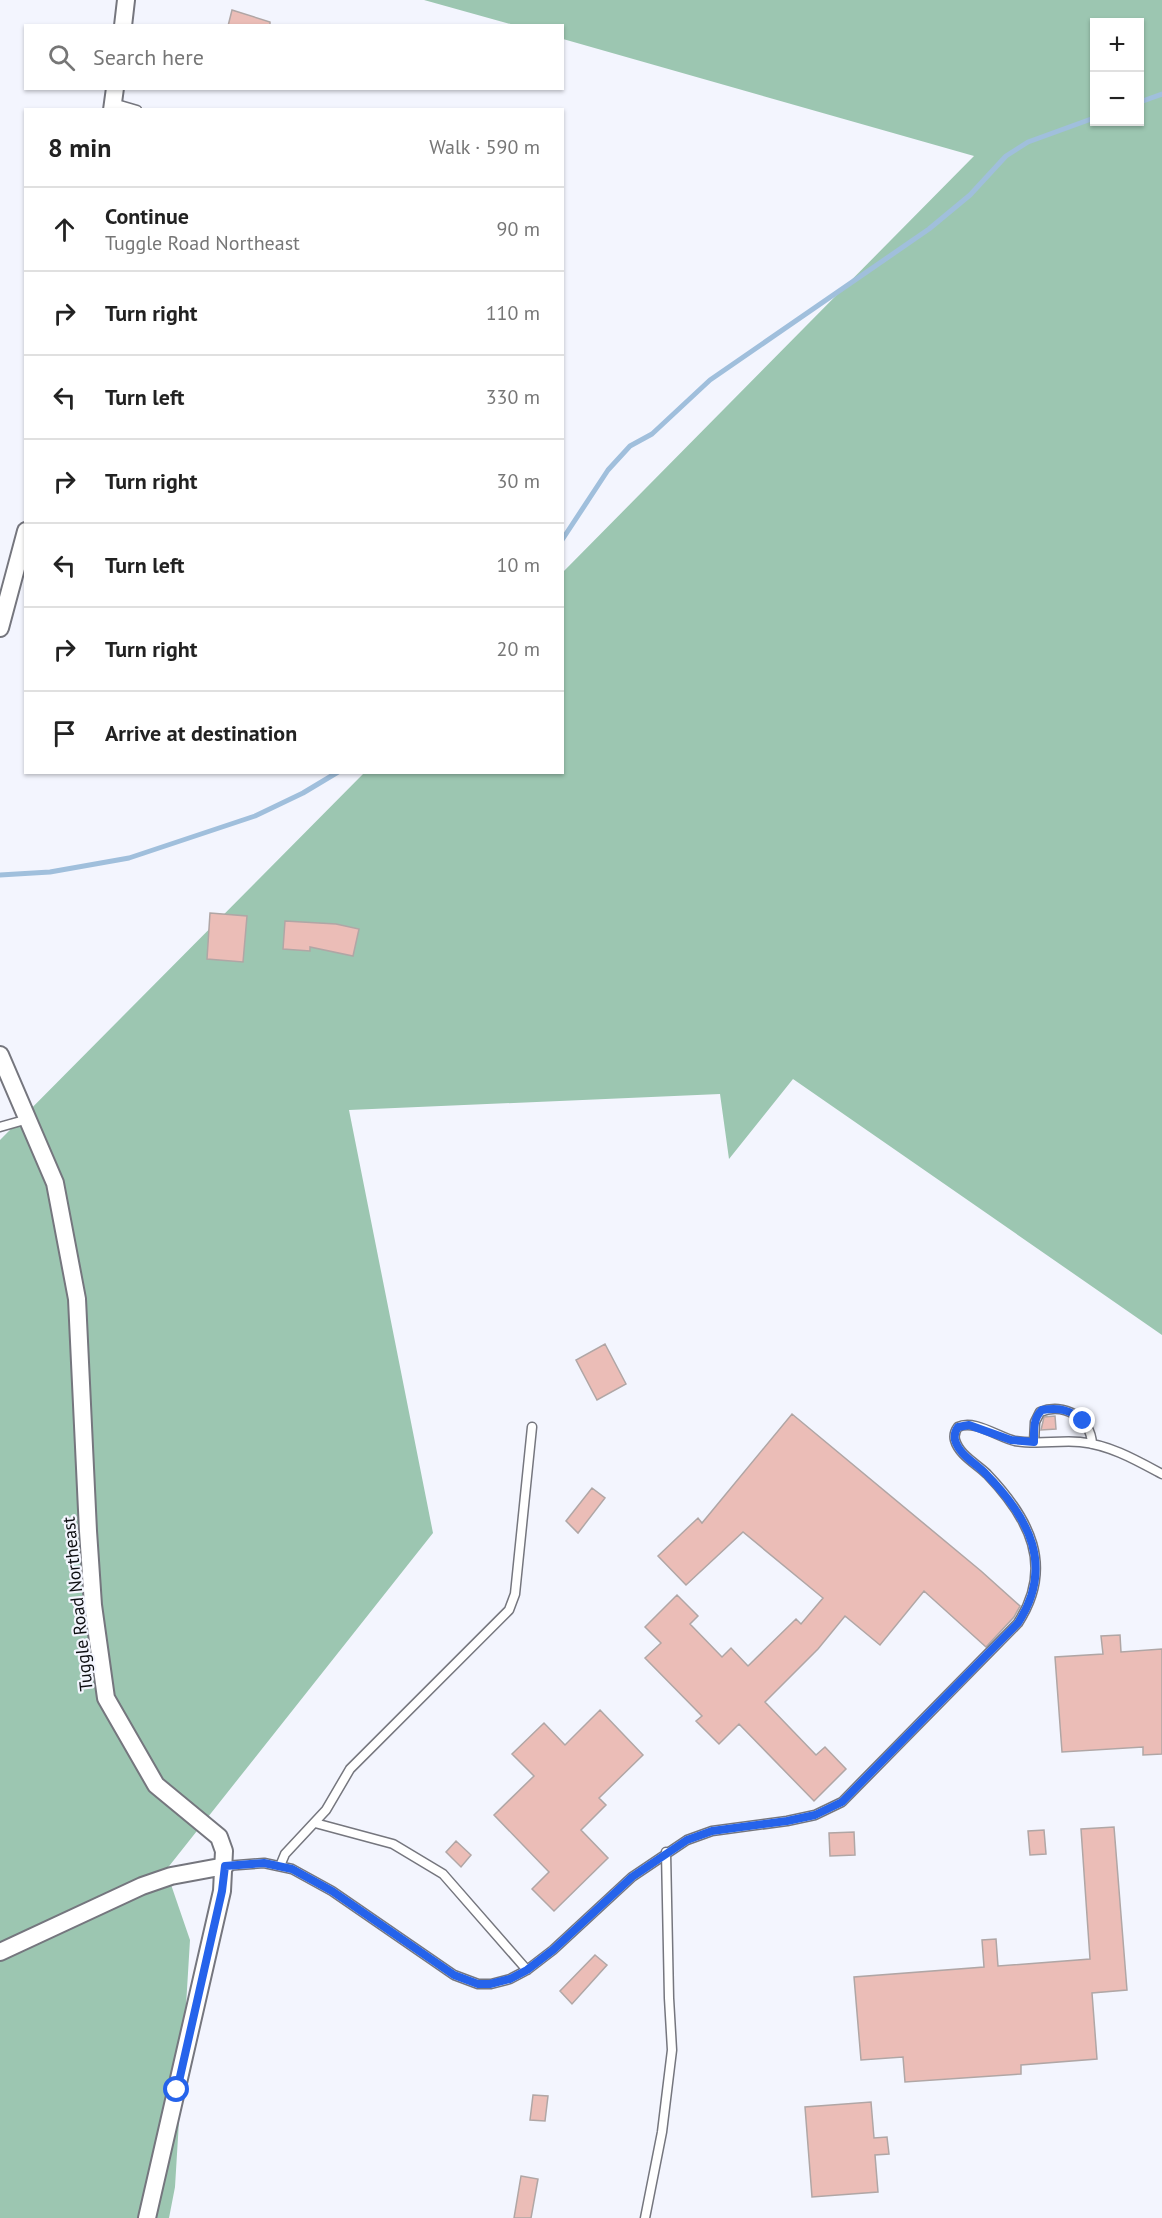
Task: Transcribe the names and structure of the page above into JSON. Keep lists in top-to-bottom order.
{
  "streets": {
    "street": ["Tuggle Road Northeast"]
  },
  "page": {
    "map_buttons": ["+", "−"],
    "search": "Search here",
    "heading": ["8 min", "Walk · 590 m"],
    "list": [
      ["Continue", "Tuggle Road Northeast", "90 m"],
      ["Turn right", "110 m"],
      ["Turn left", "330 m"],
      ["Turn right", "30 m"],
      ["Turn left", "10 m"],
      ["Turn right", "20 m"],
      "Arrive at destination"
    ]
  }
}
